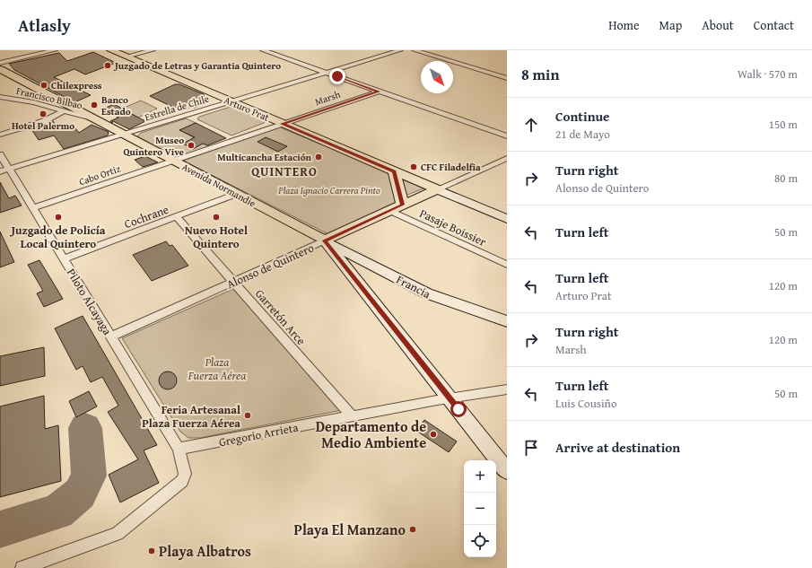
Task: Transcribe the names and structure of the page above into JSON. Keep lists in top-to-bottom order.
{
  "streets": {
    "main road": ["Arturo Prat", "Avenida Normandie", "Alonso de Quintero"],
    "street": [
      "Francisco Bilbao",
      "Marsh",
      "Estrella de Chile",
      "Cabo Ortiz",
      "Cochrane",
      "Pasaje Boissier",
      "Francia",
      "Piloto Alcayaga",
      "Garretón Arce",
      "Gregorio Arrieta"
    ]
  },
  "crossings": [
    ["Francisco Bilbao", "Avenida Normandie"],
    ["Marsh", "Arturo Prat"],
    ["Marsh", "Cabo Ortiz"],
    ["Marsh", "Avenida Normandie"],
    ["Estrella de Chile", "Arturo Prat"],
    ["Estrella de Chile", "Avenida Normandie"],
    ["Estrella de Chile", "Piloto Alcayaga"],
    ["Arturo Prat", "Alonso de Quintero"],
    ["Cabo Ortiz", "Avenida Normandie"],
    ["Cabo Ortiz", "Piloto Alcayaga"],
    ["Avenida Normandie", "Cochrane"],
    ["Avenida Normandie", "Alonso de Quintero"],
    ["Avenida Normandie", "Francia"],
    ["Cochrane", "Piloto Alcayaga"],
    ["Cochrane", "Garretón Arce"],
    ["Pasaje Boissier", "Alonso de Quintero"],
    ["Alonso de Quintero", "Francia"],
    ["Alonso de Quintero", "Piloto Alcayaga"],
    ["Alonso de Quintero", "Garretón Arce"],
    ["Piloto Alcayaga", "Gregorio Arrieta"],
    ["Garretón Arce", "Gregorio Arrieta"]
  ],
  "districts": ["QUINTERO"],
  "parks": ["Plaza Ignacio Carrera Pinto", "Plaza Fuerza Aérea"],
  "places": [
    "Juzgado de Letras y Garantia Quintero",
    "Chilexpress",
    "Banco Estado",
    "Hotel Palermo",
    "Museo Quintero Vive",
    "Multicancha Estación",
    "CFC Filadelfia",
    "Juzgado de Policía Local Quintero",
    "Nuevo Hotel Quintero",
    "Feria Artesanal Plaza Fuerza Aérea",
    "Departamento de Medio Ambiente",
    "Playa El Manzano",
    "Playa Albatros"
  ],
  "north": "bottom right",
  "page": {
    "header": "Atlasly",
    "nav": [
      "Home",
      "Map",
      "About",
      "Contact"
    ],
    "heading": ["8 min", "Walk · 570 m"],
    "list": [
      ["Continue", "21 de Mayo", "150 m"],
      ["Turn right", "Alonso de Quintero", "80 m"],
      ["Turn left", "50 m"],
      ["Turn left", "Arturo Prat", "120 m"],
      ["Turn right", "Marsh", "120 m"],
      ["Turn left", "Luis Cousiño", "50 m"],
      "Arrive at destination"
    ],
    "map_buttons": ["+", "−"]
  }
}
